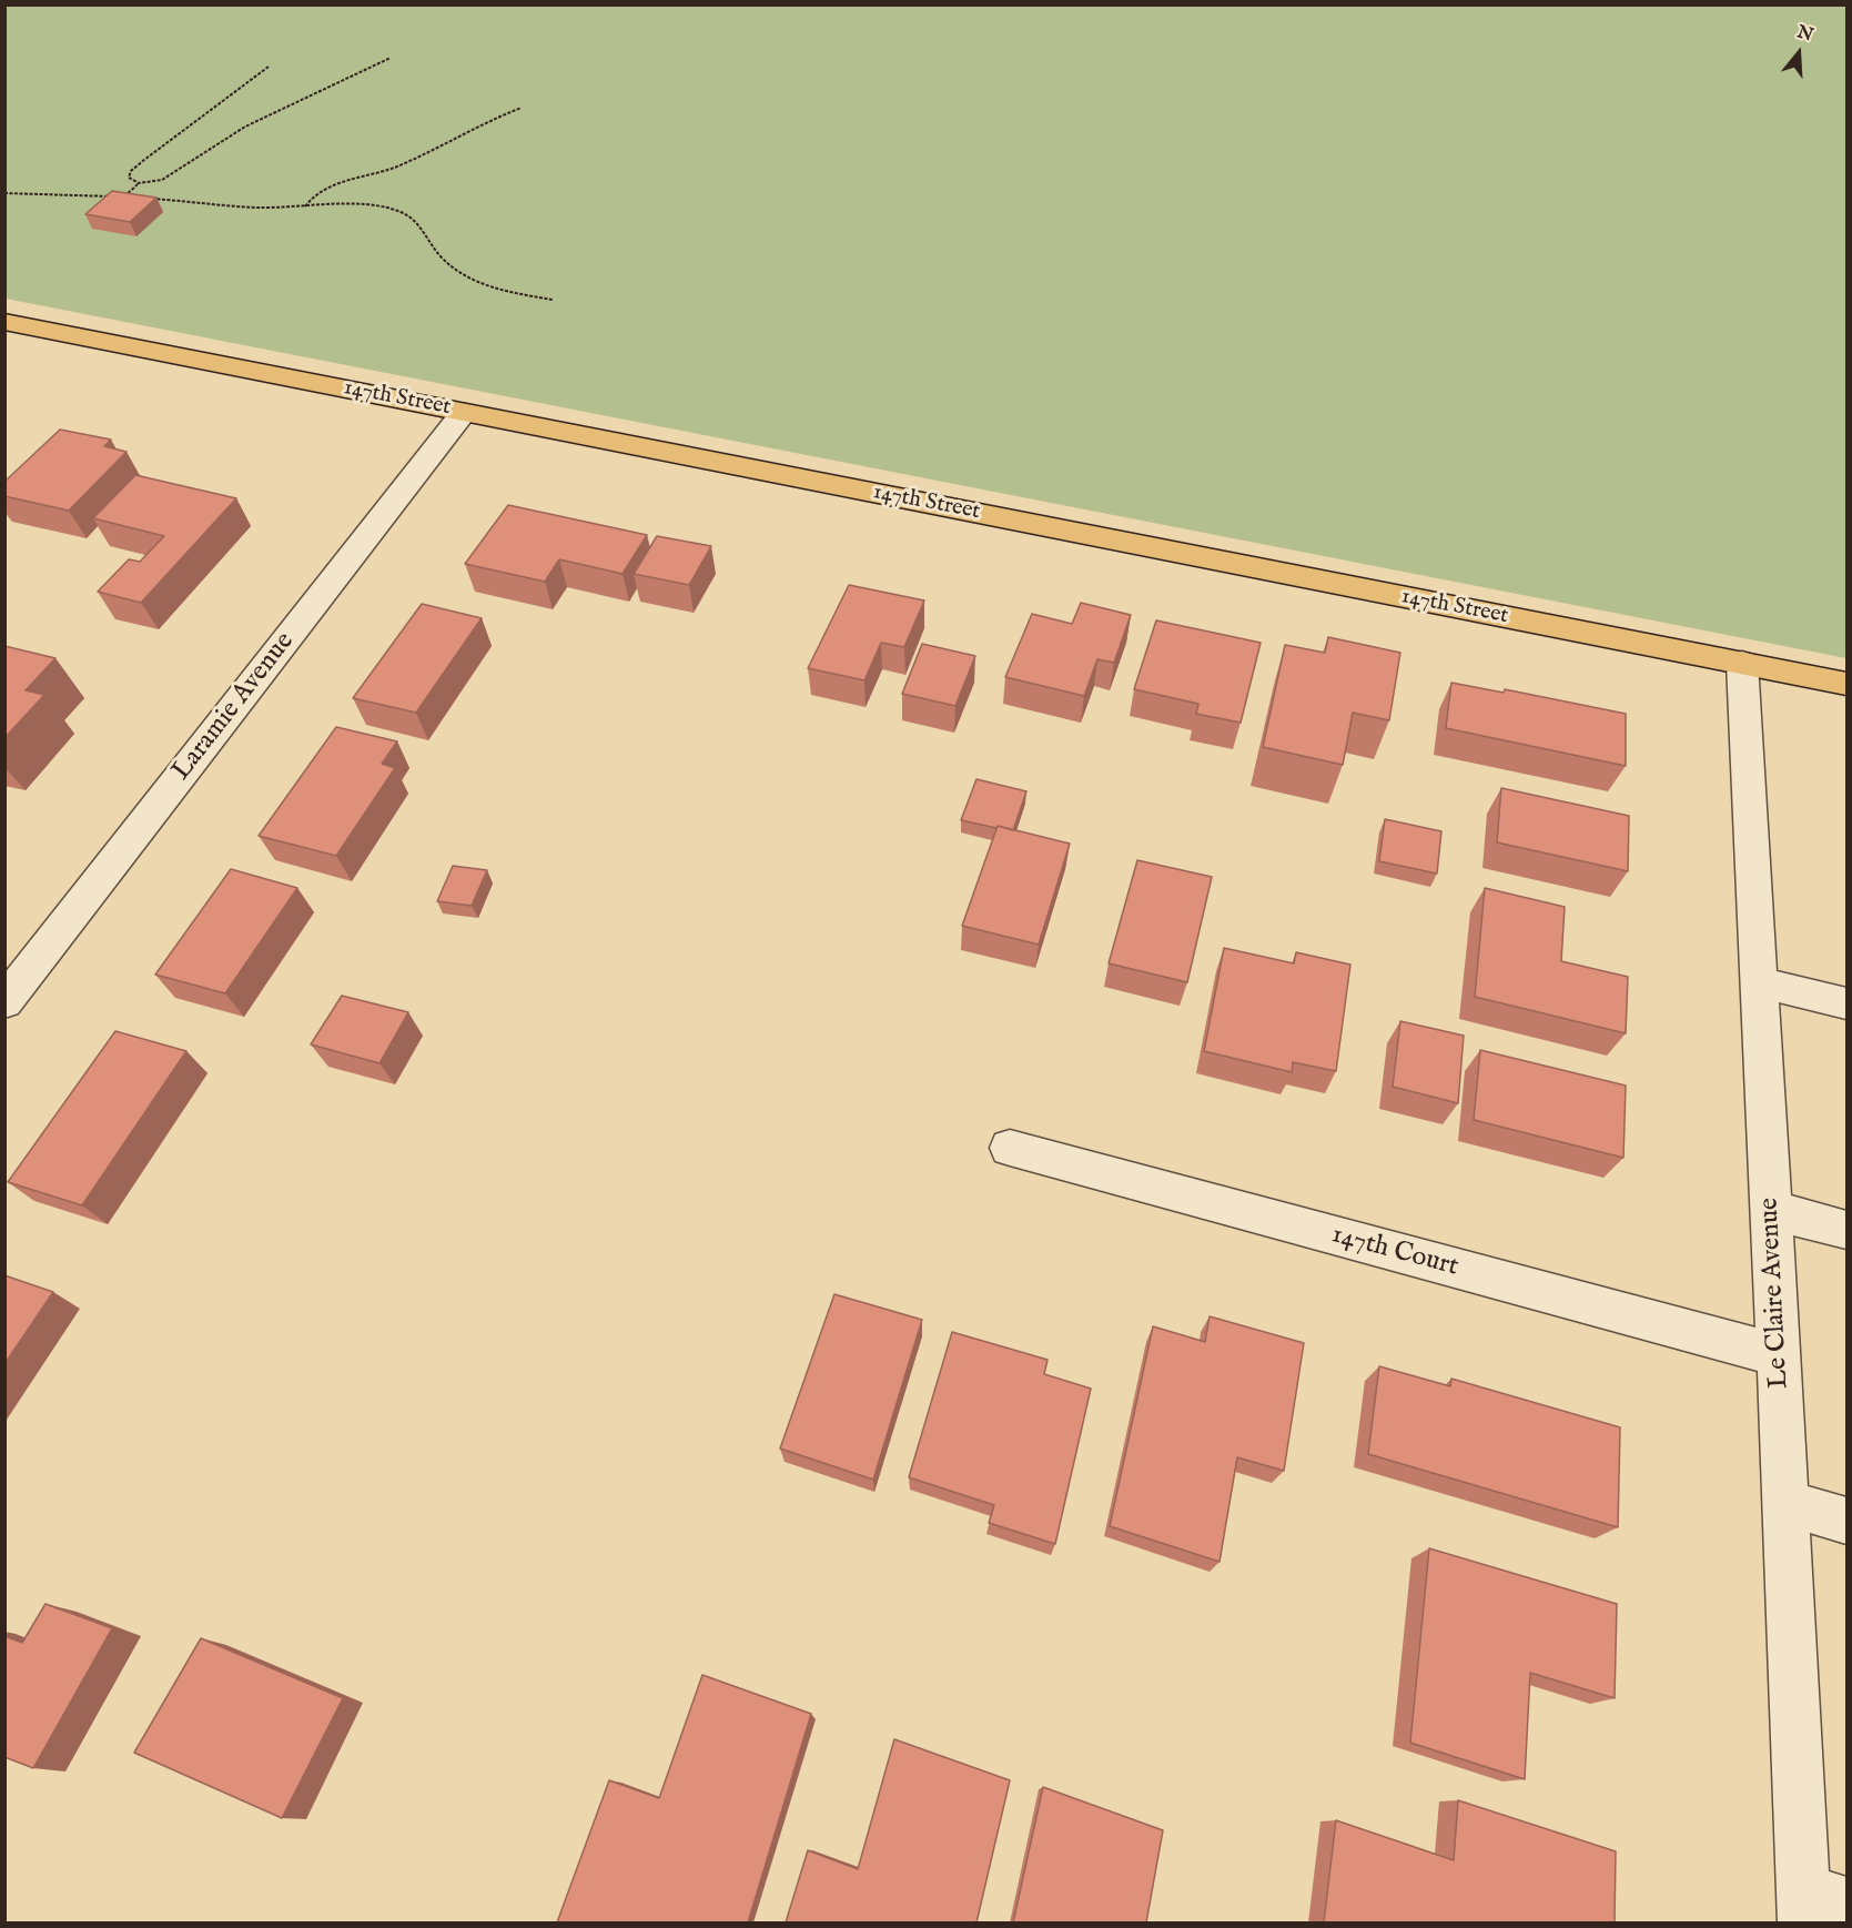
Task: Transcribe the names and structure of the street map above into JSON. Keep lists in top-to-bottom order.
{
  "streets": {
    "main road": ["147th Street"],
    "street": ["Laramie Avenue", "147th Court", "Le Claire Avenue"]
  },
  "crossings": [
    ["147th Street", "Laramie Avenue"],
    ["147th Street", "Le Claire Avenue"],
    ["147th Court", "Le Claire Avenue"]
  ],
  "north": "top"
}
